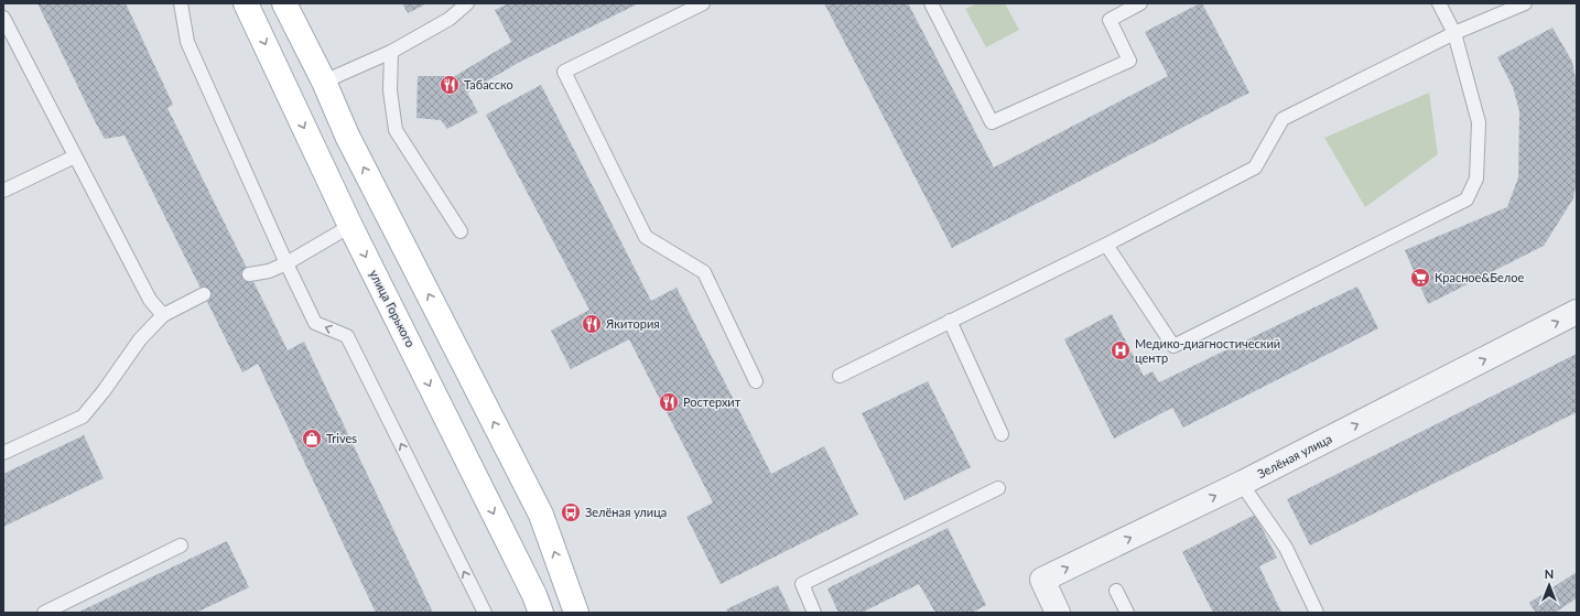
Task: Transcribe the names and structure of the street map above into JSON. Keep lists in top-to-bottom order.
{
  "streets": {
    "main road": ["улица Горького"],
    "street": ["Зелёная улица"]
  },
  "one_way": ["Зелёная улица"],
  "places": {
    "restaurant": ["Табасско", "Якитория", "Ростерхит"],
    "supermarket": ["Красное&Белое"],
    "hospital": ["Медико-диагностический центр"],
    "shop": ["Trives"],
    "bus stop": ["Зелёная улица"]
  },
  "north": "top"
}
